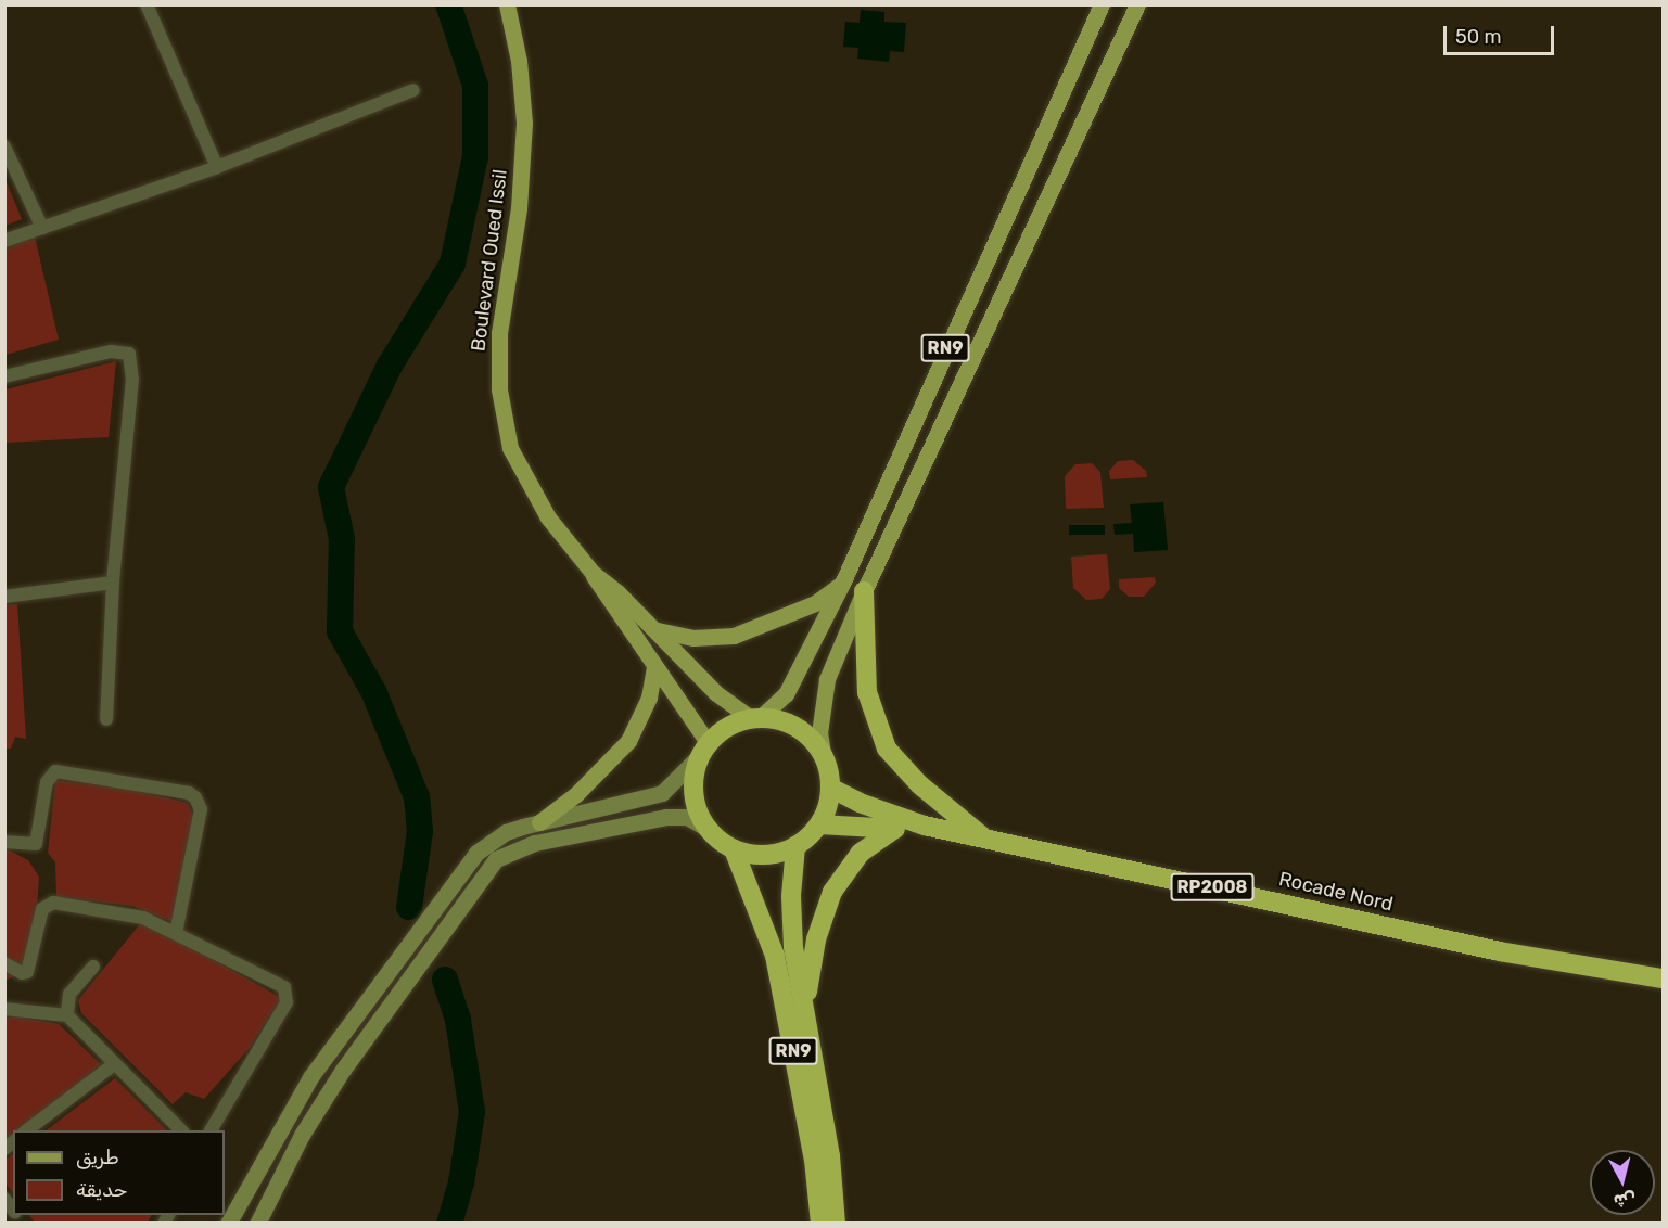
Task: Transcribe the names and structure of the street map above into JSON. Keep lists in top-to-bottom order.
{
  "streets": {
    "highway": ["RN9", "RP2008", "Rocade Nord"],
    "main road": ["Boulevard Oued Issil"]
  },
  "crossings": [
    ["Boulevard Oued Issil", "RN9"],
    ["Boulevard Oued Issil", "RP2008"],
    ["RN9", "RP2008"],
    ["RP2008", "Rocade Nord"]
  ],
  "legend": ["طريق", "حديقة"],
  "scale_bar": "50 m",
  "north": "bottom"
}
